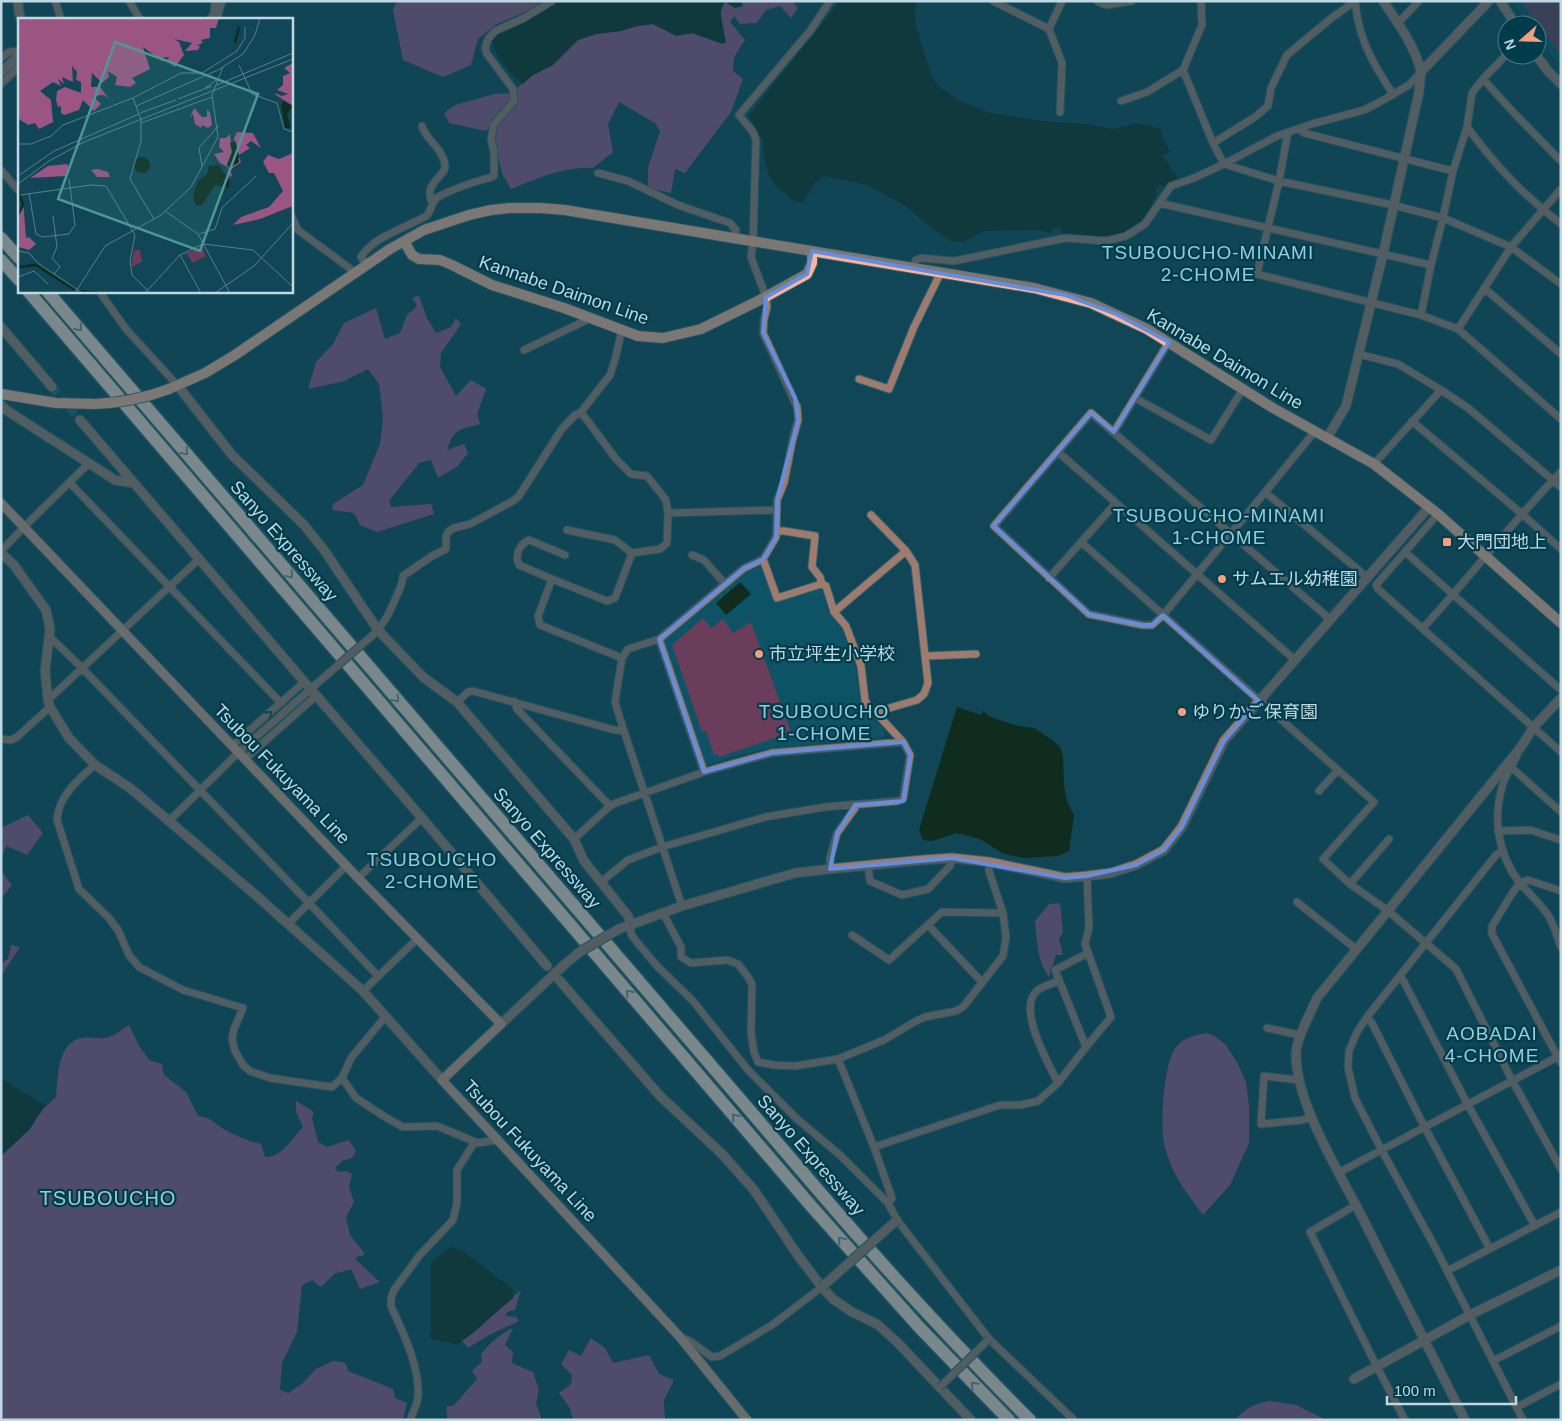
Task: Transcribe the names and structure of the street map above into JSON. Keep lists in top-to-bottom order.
{
  "streets": {
    "highway": ["Sanyo Expressway"],
    "main road": ["Kannabe Daimon Line", "Tsubou Fukuyama Line"]
  },
  "districts": [
    "TSUBOUCHO-MINAMI 2-CHOME",
    "TSUBOUCHO-MINAMI 1-CHOME",
    "TSUBOUCHO 1-CHOME",
    "TSUBOUCHO 2-CHOME",
    "AOBADAI 4-CHOME",
    "TSUBOUCHO"
  ],
  "places": {
    "transit": ["大門団地上"],
    "other": ["サムエル幼稚園", "市立坪生小学校", "ゆりかご保育園"]
  },
  "scale_bar": "100 m",
  "north": "left"
}
